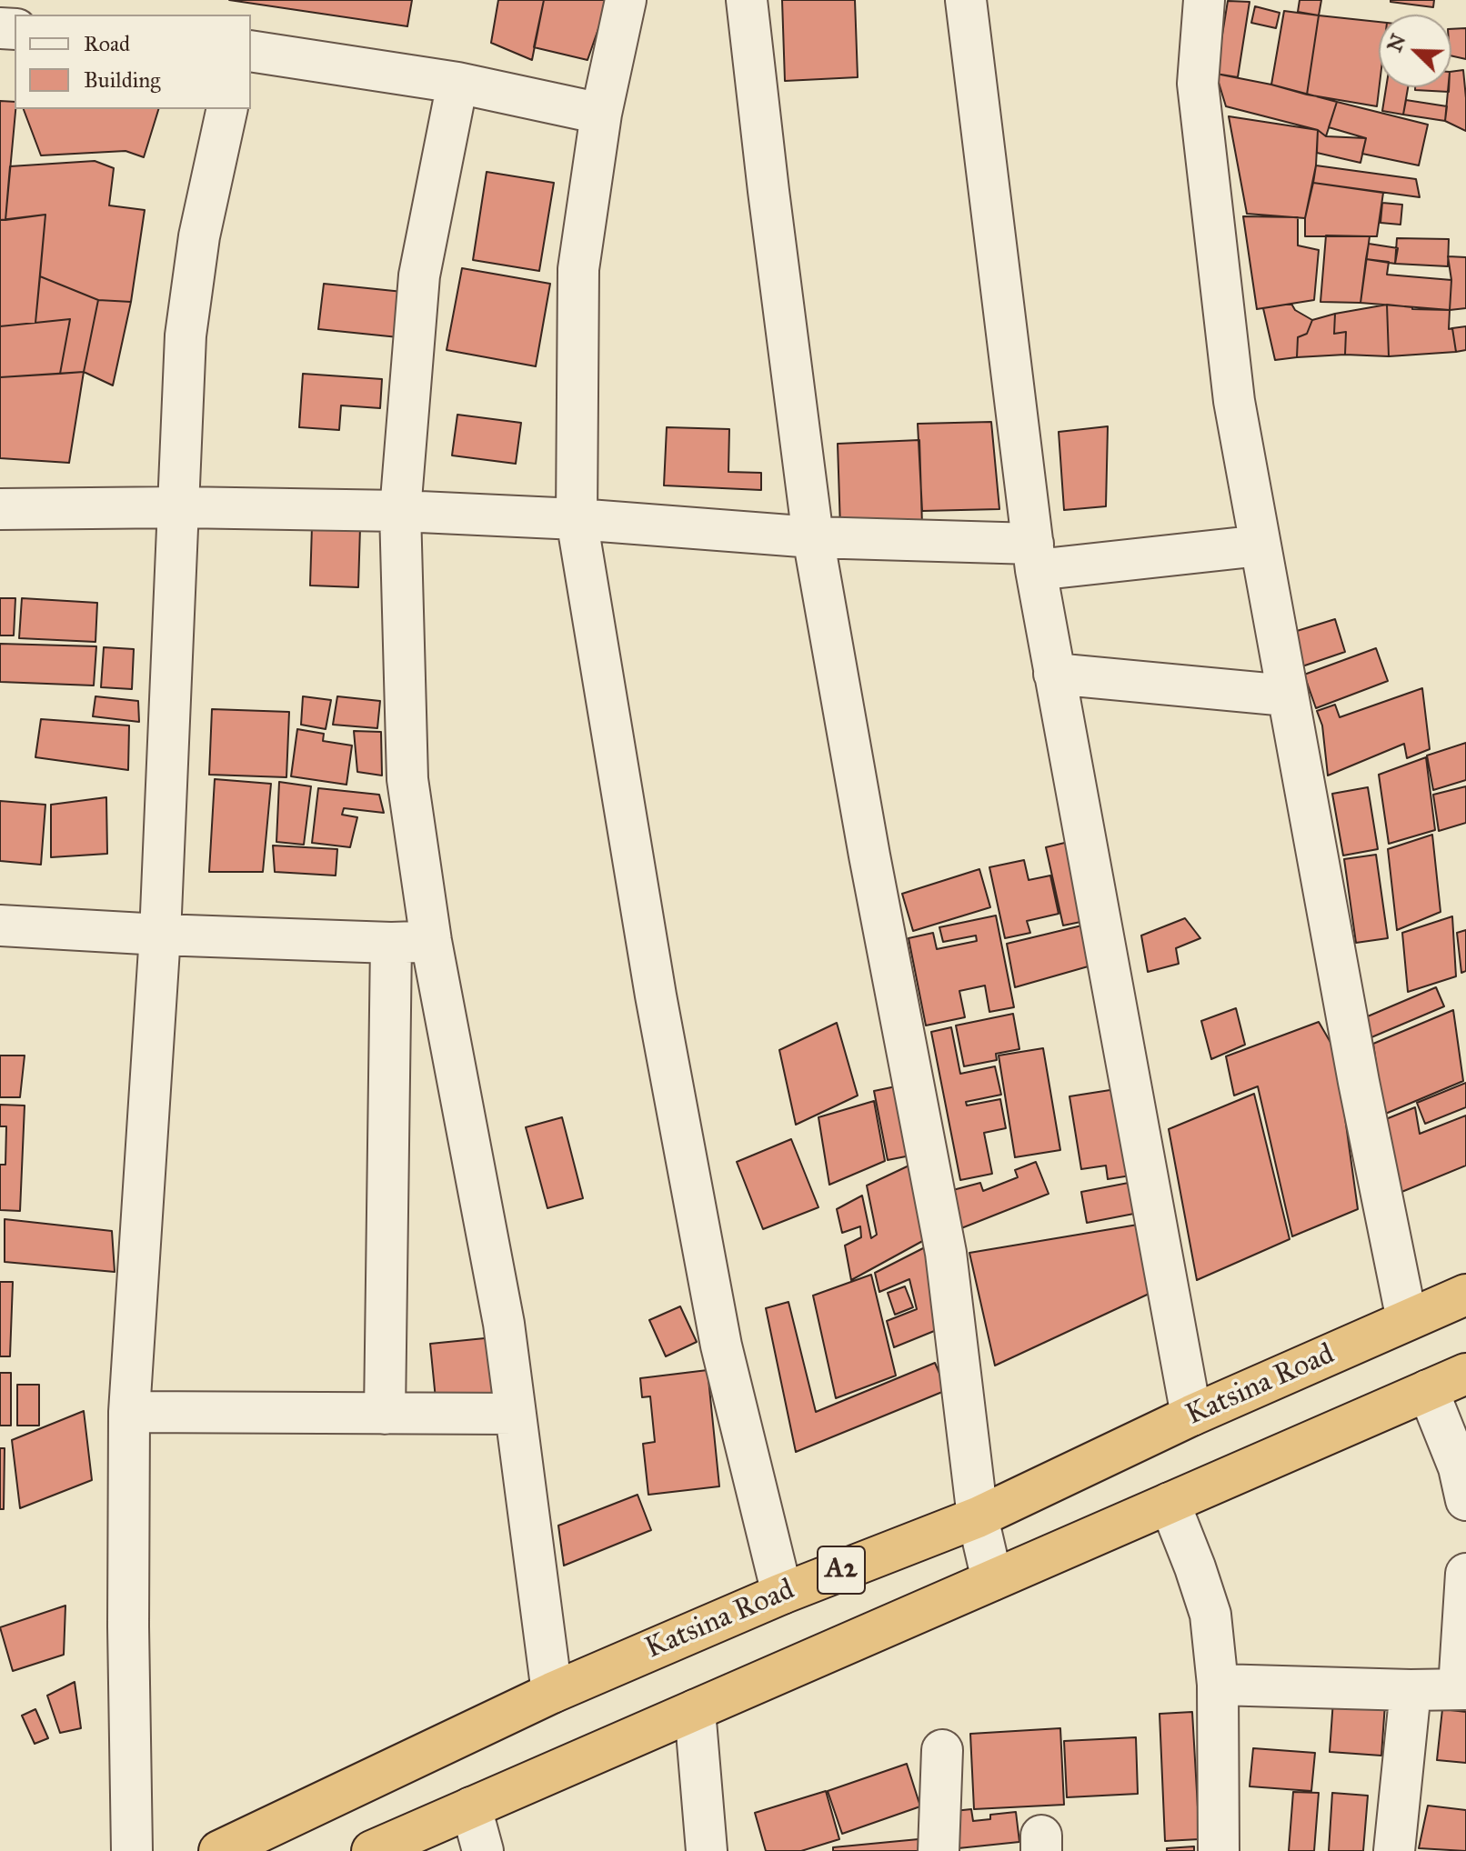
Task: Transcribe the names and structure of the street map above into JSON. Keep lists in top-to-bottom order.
{
  "streets": {
    "highway": ["Katsina Road", "A2"]
  },
  "legend": ["Road", "Building"],
  "north": "top left"
}
